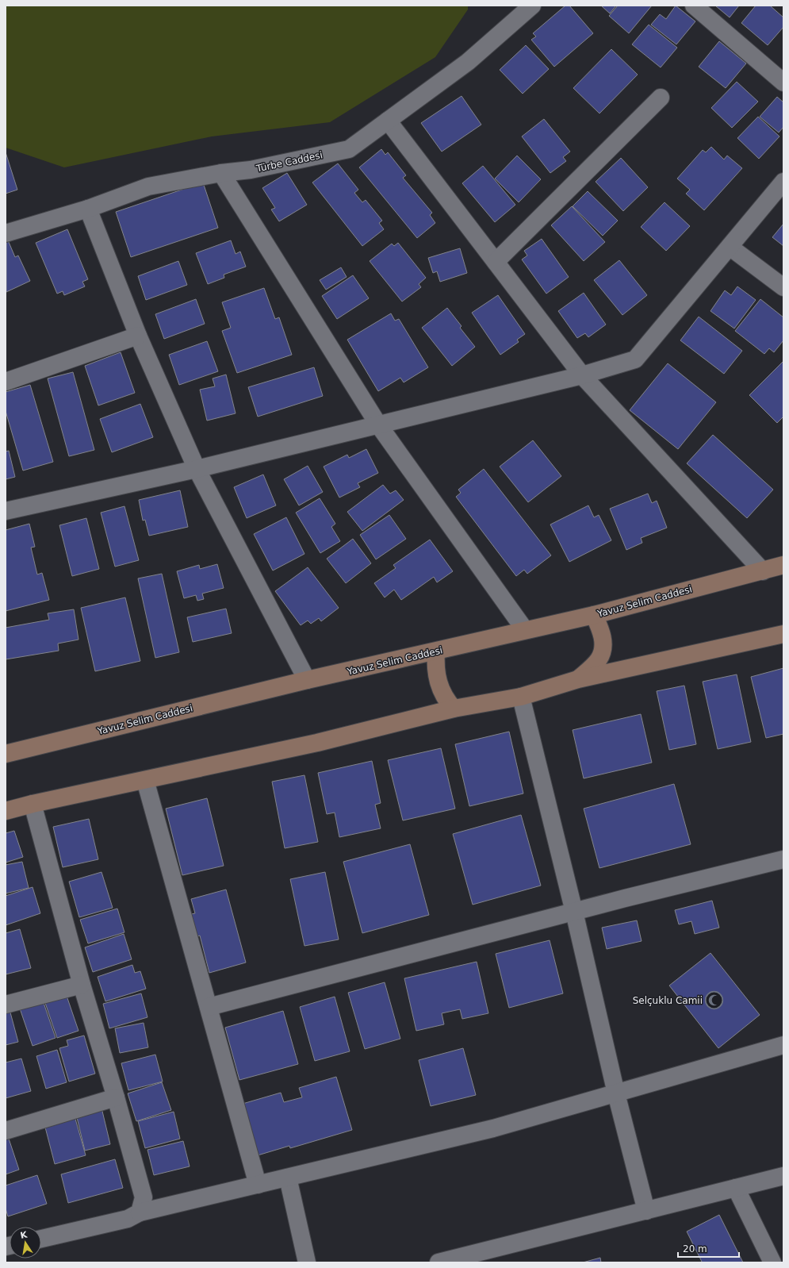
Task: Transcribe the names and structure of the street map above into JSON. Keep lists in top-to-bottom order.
{
  "streets": {
    "main road": ["Yavuz Selim Caddesi"],
    "street": ["Türbe Caddesi"]
  },
  "places": {
    "mosque": ["Selçuklu Camii"]
  },
  "scale_bar": "20 m",
  "north": "top"
}
